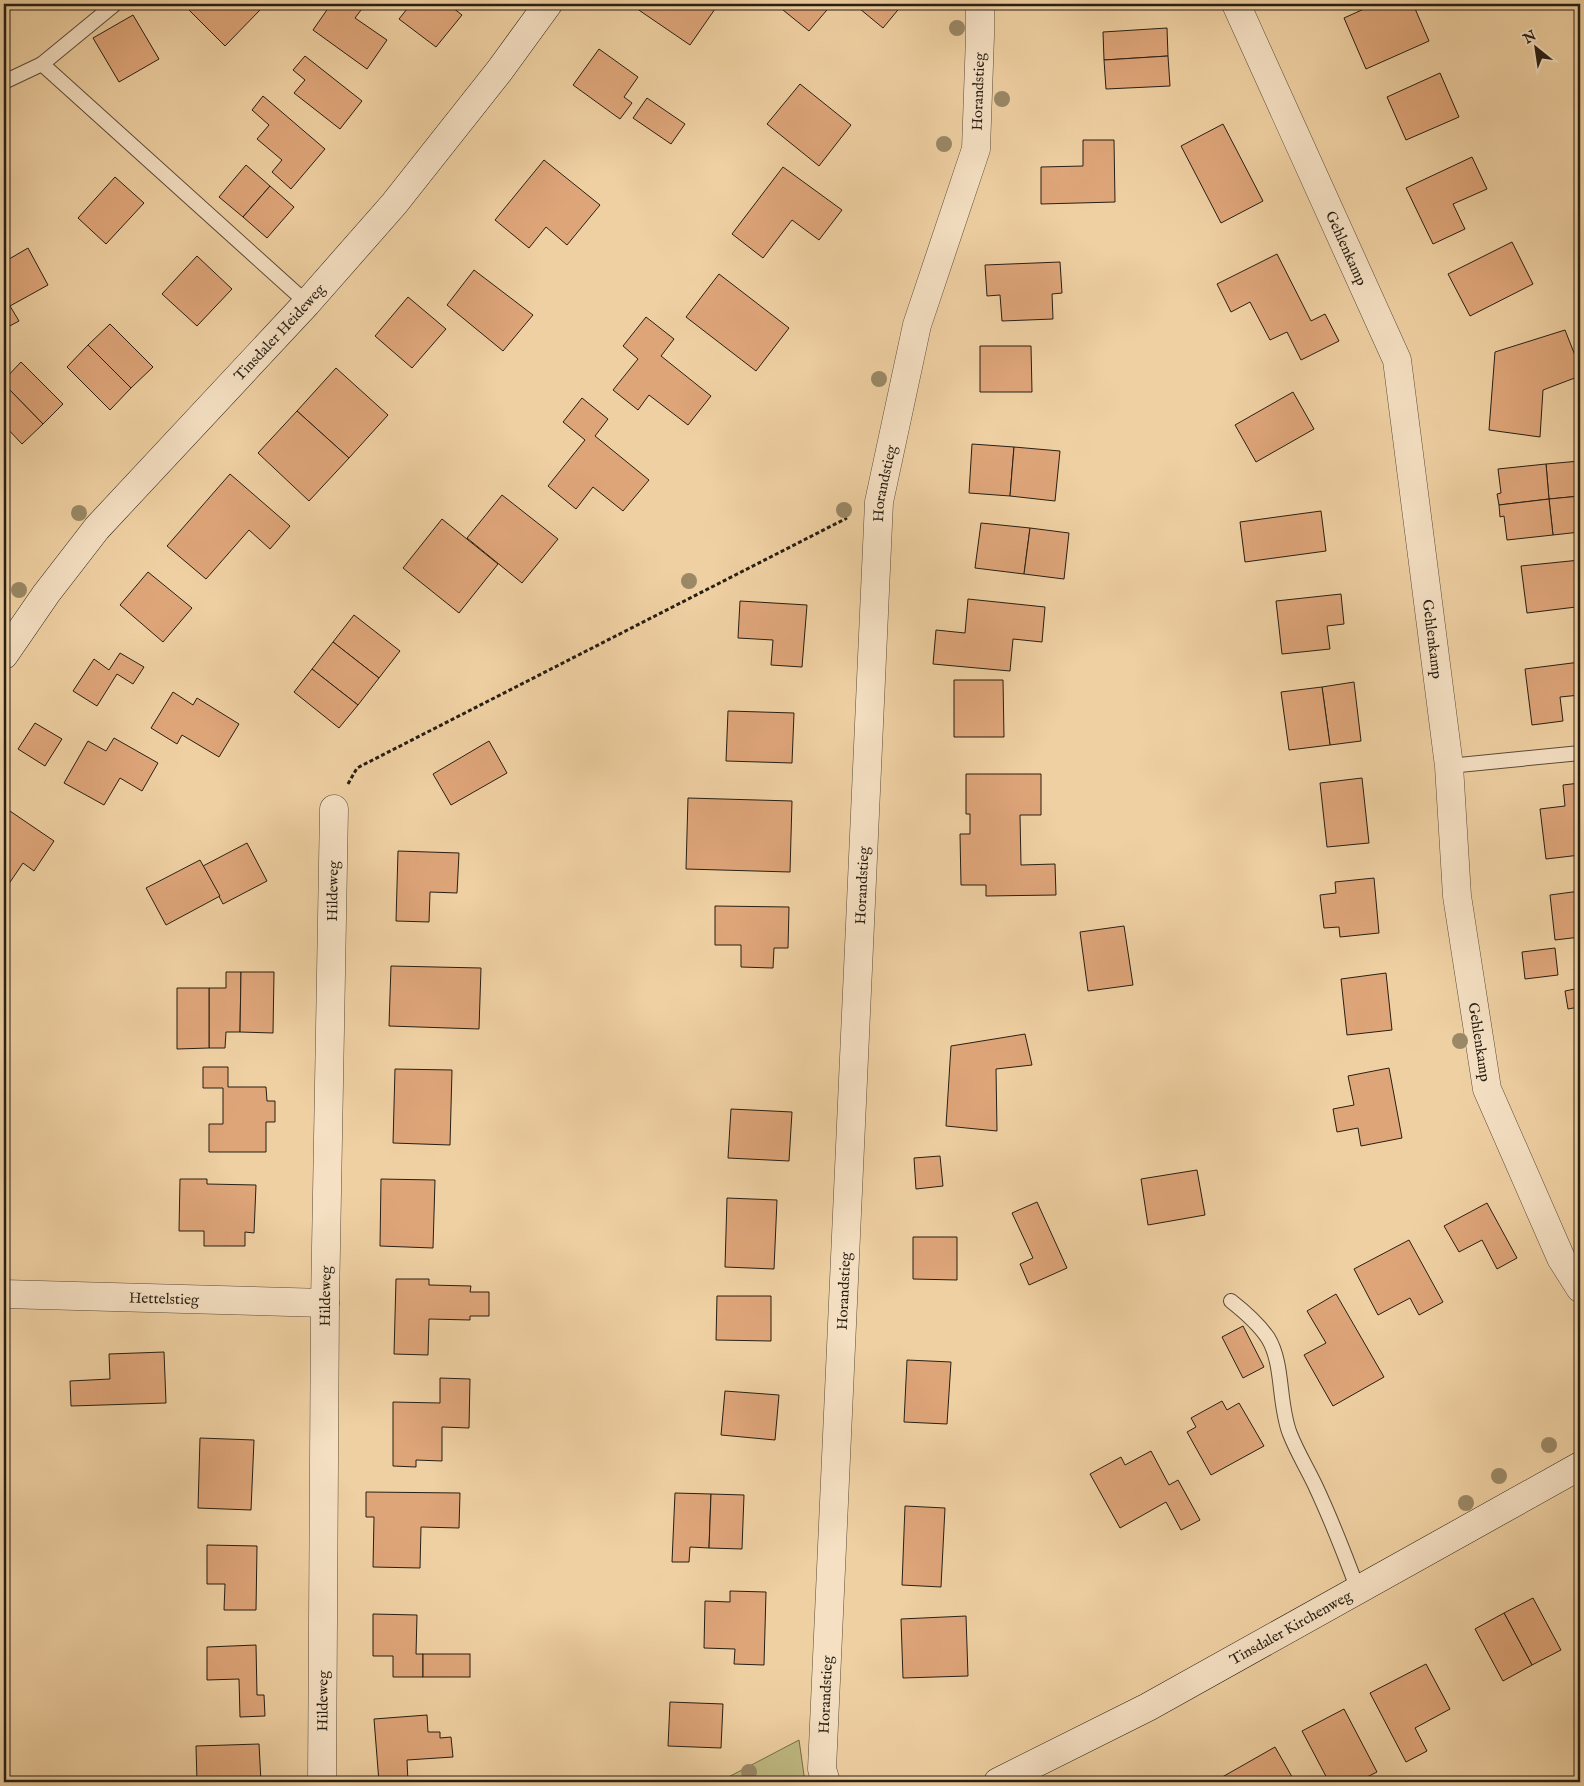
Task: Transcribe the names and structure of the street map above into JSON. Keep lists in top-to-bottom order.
{
  "streets": {
    "street": [
      "Horandstieg",
      "Gehlenkamp",
      "Tinsdaler Heideweg",
      "Hildeweg",
      "Hettelstieg",
      "Tinsdaler Kirchenweg"
    ]
  },
  "crossings": [
    ["Hildeweg", "Hettelstieg"]
  ],
  "north": "top left"
}
